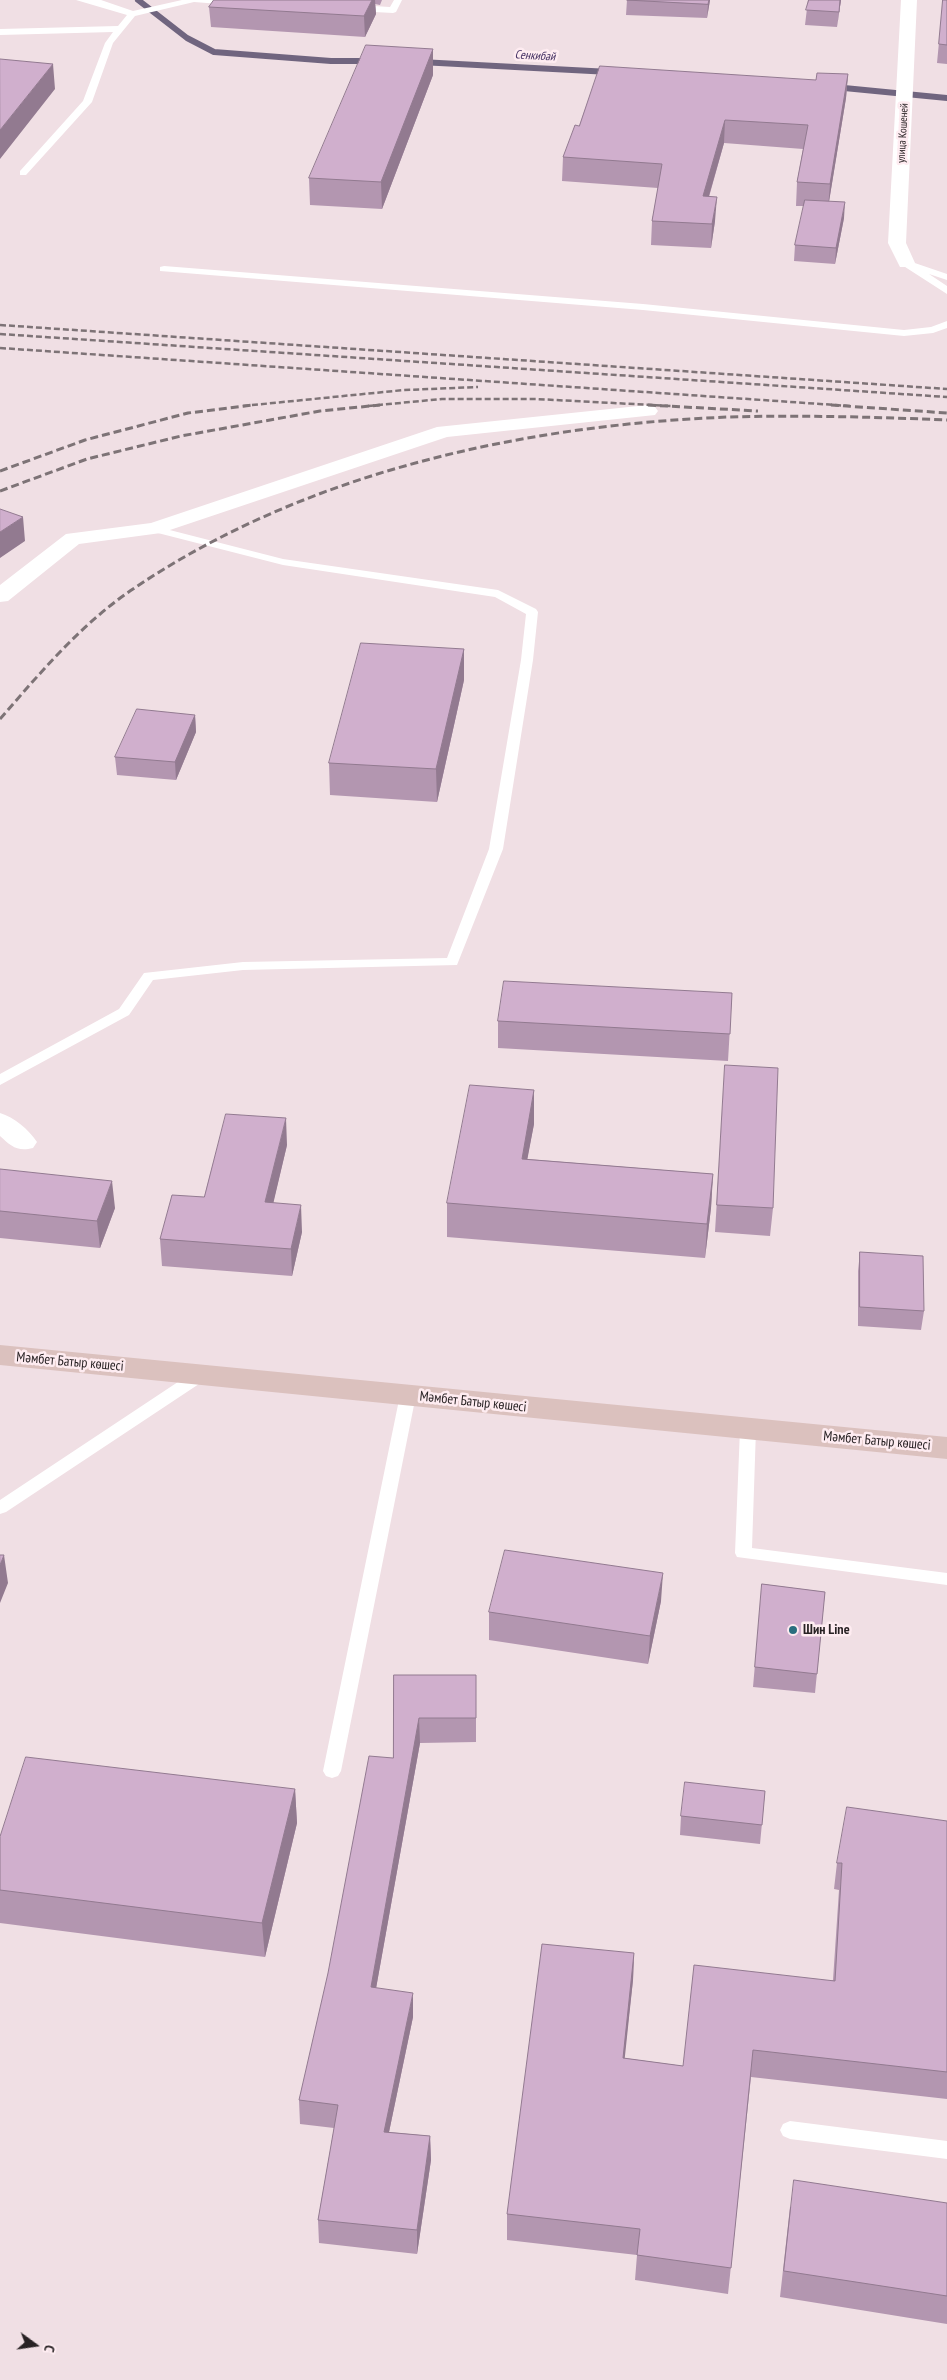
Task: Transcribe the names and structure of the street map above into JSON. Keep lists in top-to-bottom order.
{
  "streets": {
    "main road": ["Мәмбет Батыр көшесі"],
    "street": ["улица Кошеней"]
  },
  "water": ["Сенкибай"],
  "places": ["Шин Line"],
  "north": "right"
}
